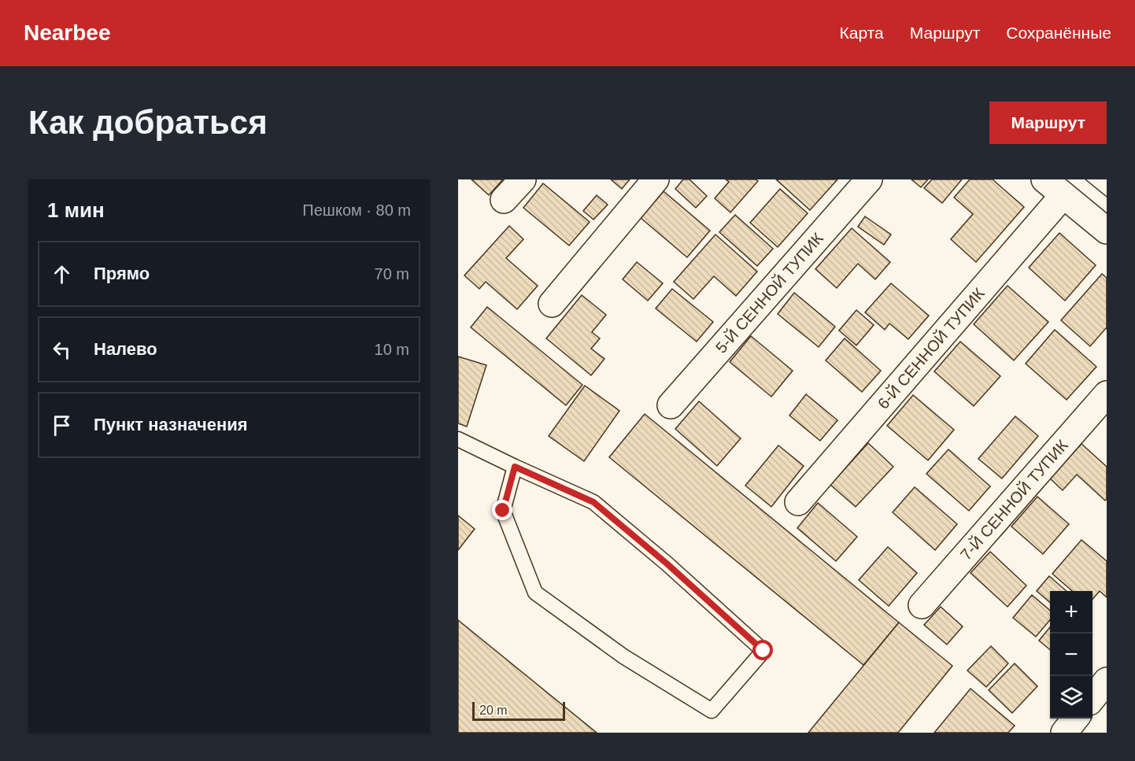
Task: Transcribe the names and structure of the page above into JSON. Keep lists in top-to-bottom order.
{
  "streets": {
    "street": ["5-Й СЕННОЙ ТУПИК", "6-Й СЕННОЙ ТУПИК", "7-Й СЕННОЙ ТУПИК"]
  },
  "scale_bar": "20 m",
  "page": {
    "header": "Nearbee",
    "nav": ["Карта", "Маршрут", "Сохранённые"],
    "buttons": "Маршрут",
    "title": "Как добраться",
    "heading": ["1 мин", "Пешком · 80 m"],
    "list": [
      ["Прямо", "70 m"],
      ["Налево", "10 m"],
      "Пункт назначения"
    ],
    "map_buttons": ["+", "−"],
    "scale": "20 m"
  }
}
